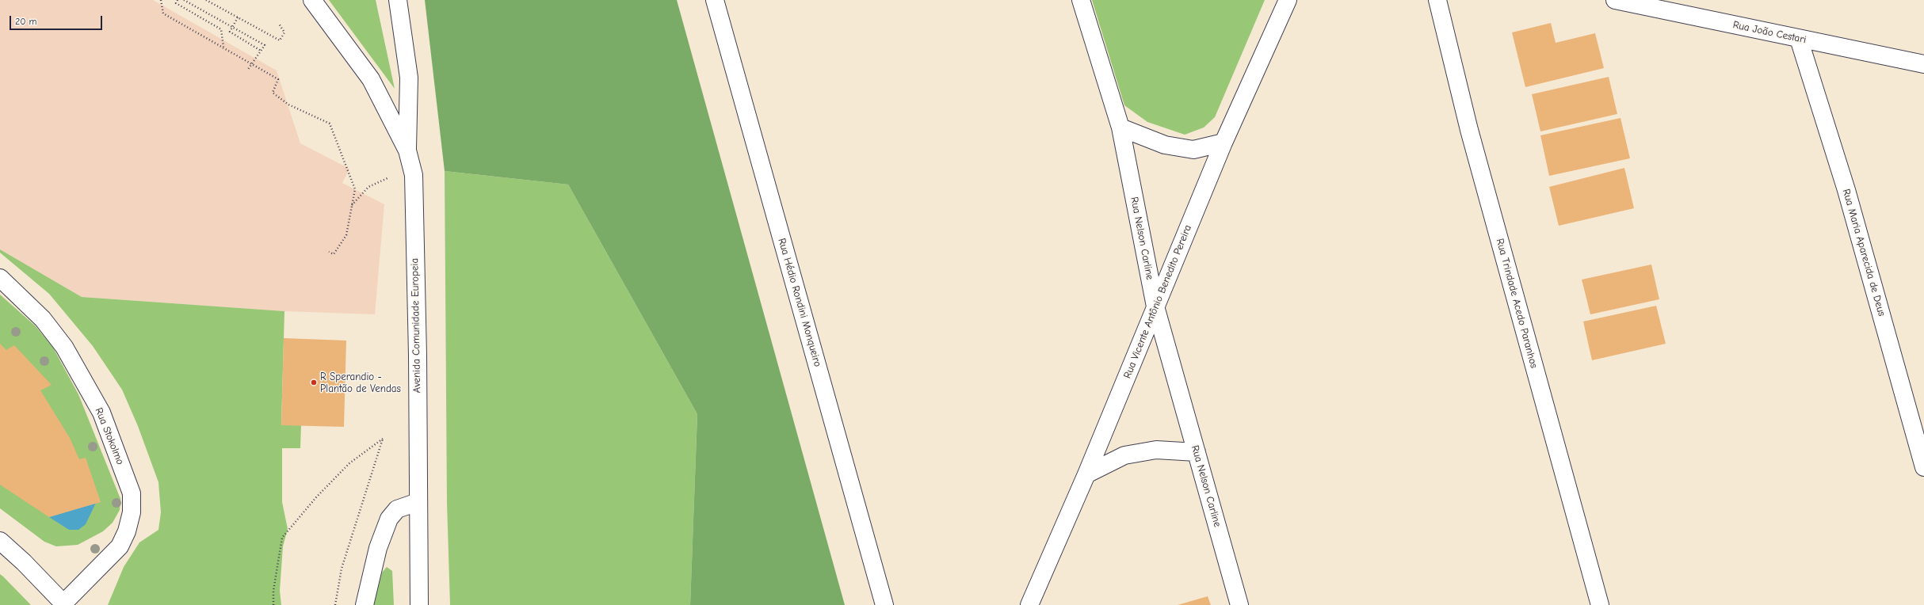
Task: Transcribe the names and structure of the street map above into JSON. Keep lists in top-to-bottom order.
{
  "streets": {
    "street": [
      "Rua João Cestari",
      "Rua Nelson Carline",
      "Rua Maria Aparecida de Deus",
      "Rua Vicente Antônio Benedito Pereira",
      "Rua Hédio Rondini Monqueiro",
      "Rua Trindade Acedo Paranhos",
      "Avenida Comunidade Europeia",
      "Rua Stokolmo"
    ]
  },
  "crossings": [
    ["Rua João Cestari", "Rua Maria Aparecida de Deus"],
    ["Rua Nelson Carline", "Rua Vicente Antônio Benedito Pereira"]
  ],
  "places": ["R Sperandio - Plantão de Vendas"],
  "scale_bar": "20 m"
}
